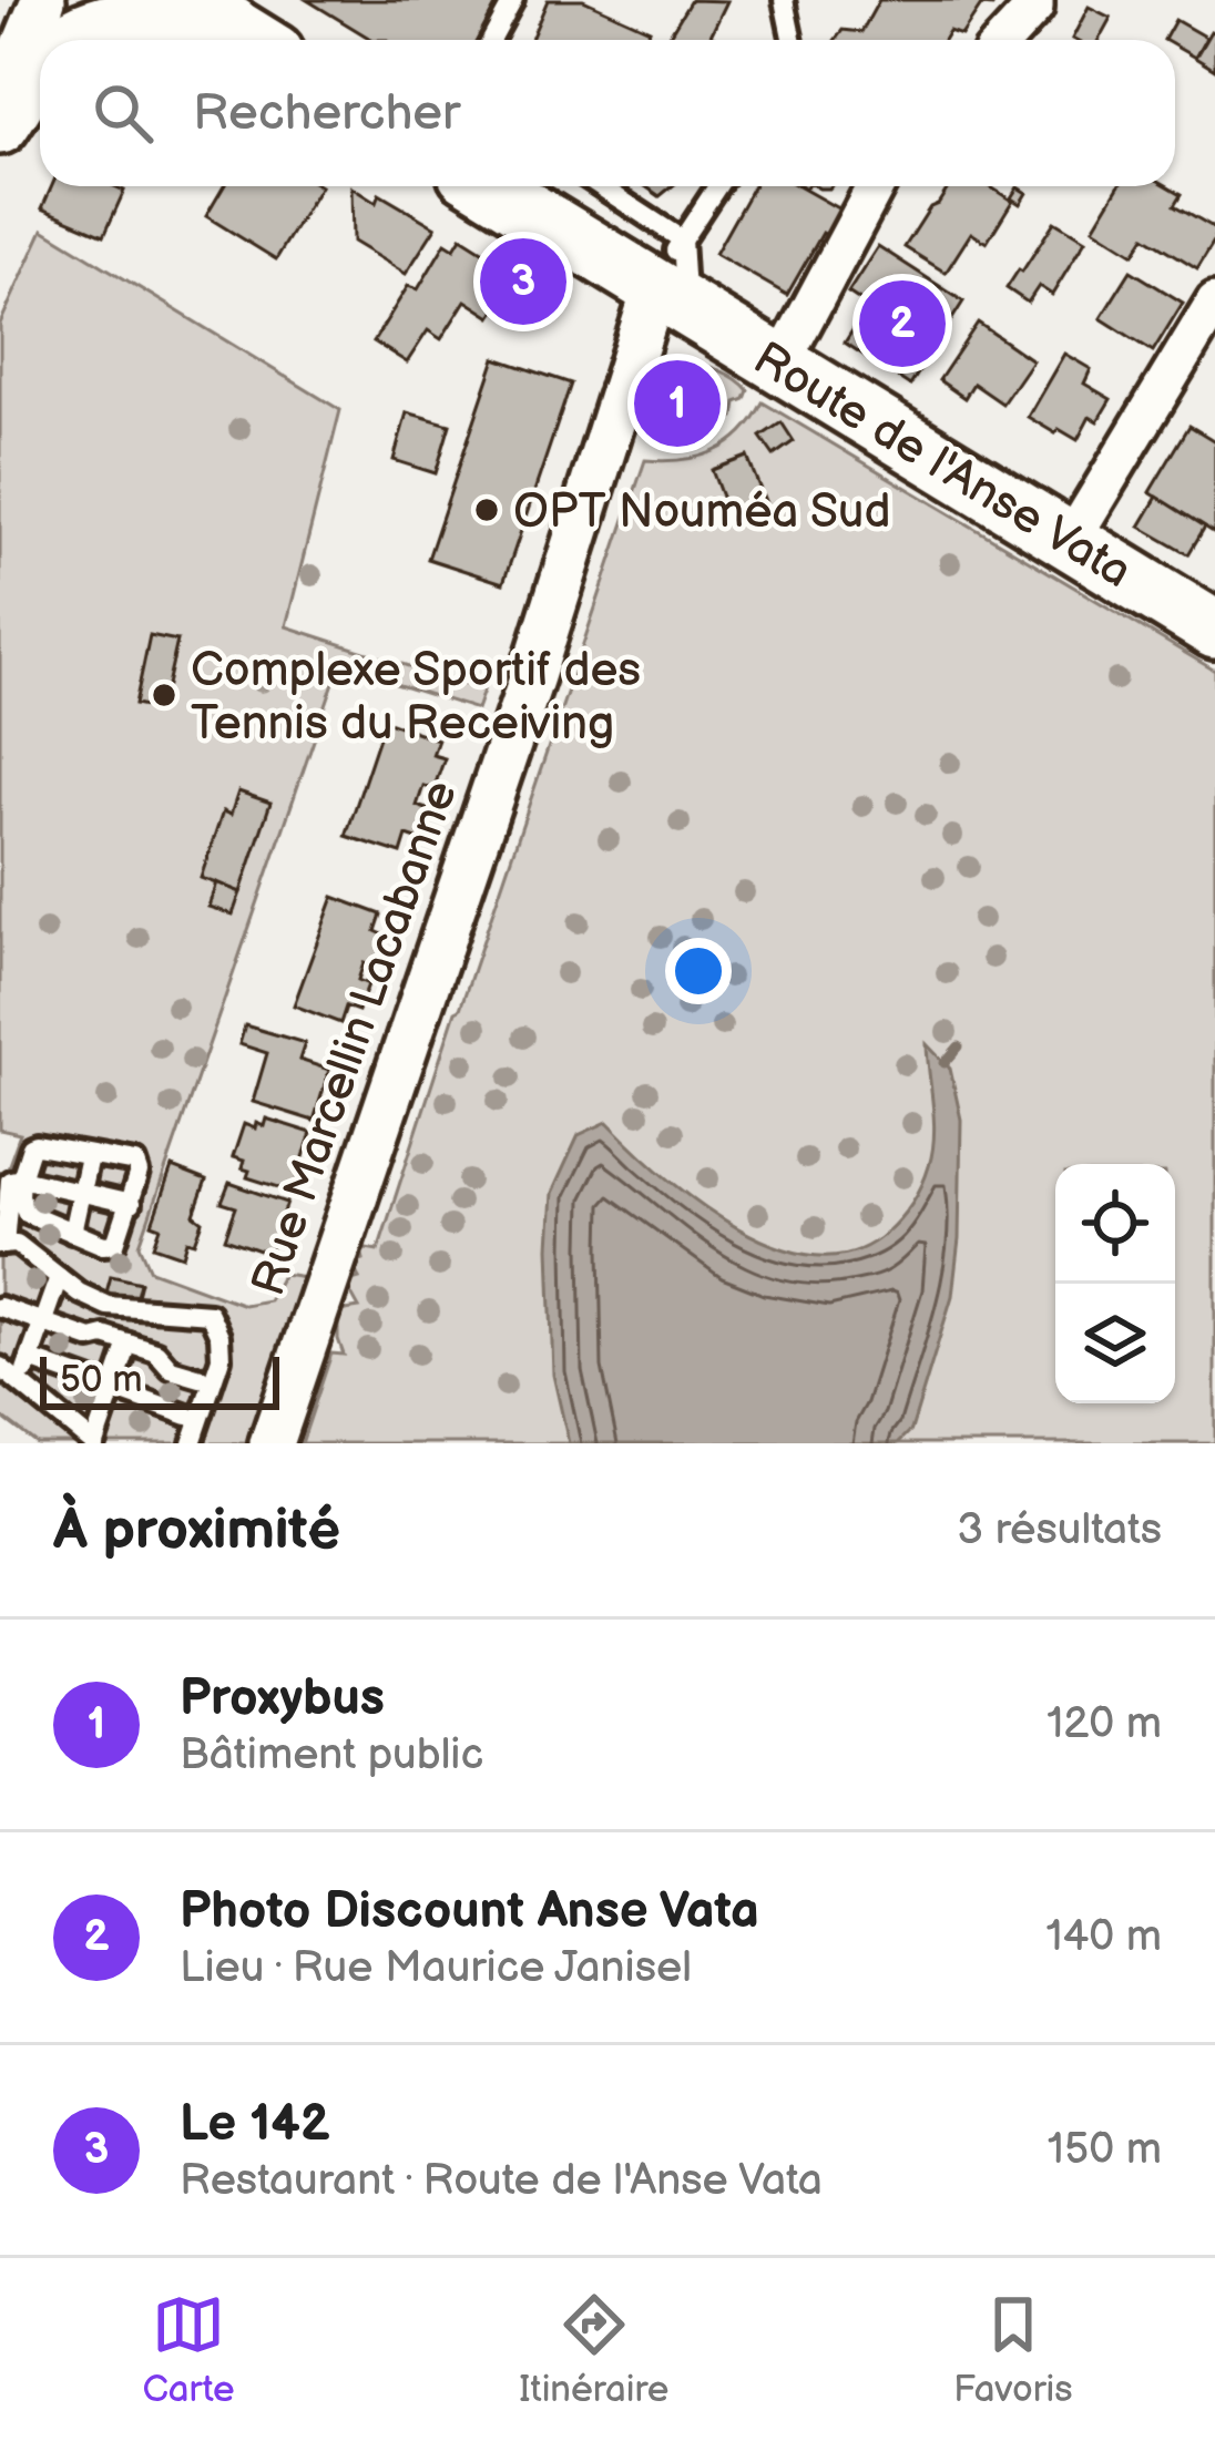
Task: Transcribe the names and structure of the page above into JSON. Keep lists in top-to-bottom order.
{
  "streets": {
    "main road": ["Route de l'Anse Vata"],
    "street": ["Rue Marcellin Lacabanne"]
  },
  "crossings": [
    ["Route de l'Anse Vata", "Rue Marcellin Lacabanne"]
  ],
  "places": ["OPT Nouméa Sud", "Complexe Sportif des Tennis du Receiving"],
  "scale_bar": "50 m",
  "page": {
    "search": "Rechercher",
    "pins": ["3", "2", "1"],
    "scale": "50 m",
    "heading": ["À proximité", "3 résultats"],
    "list": [
      {
        "mark": "1",
        "name": "Proxybus",
        "note": "Bâtiment public",
        "value": "120 m"
      },
      {
        "mark": "2",
        "name": "Photo Discount Anse Vata",
        "note": "Lieu · Rue Maurice Janisel",
        "value": "140 m"
      },
      {
        "mark": "3",
        "name": "Le 142",
        "note": "Restaurant · Route de l'Anse Vata",
        "value": "150 m"
      }
    ],
    "nav": ["Carte", "Itinéraire", "Favoris"]
  }
}
